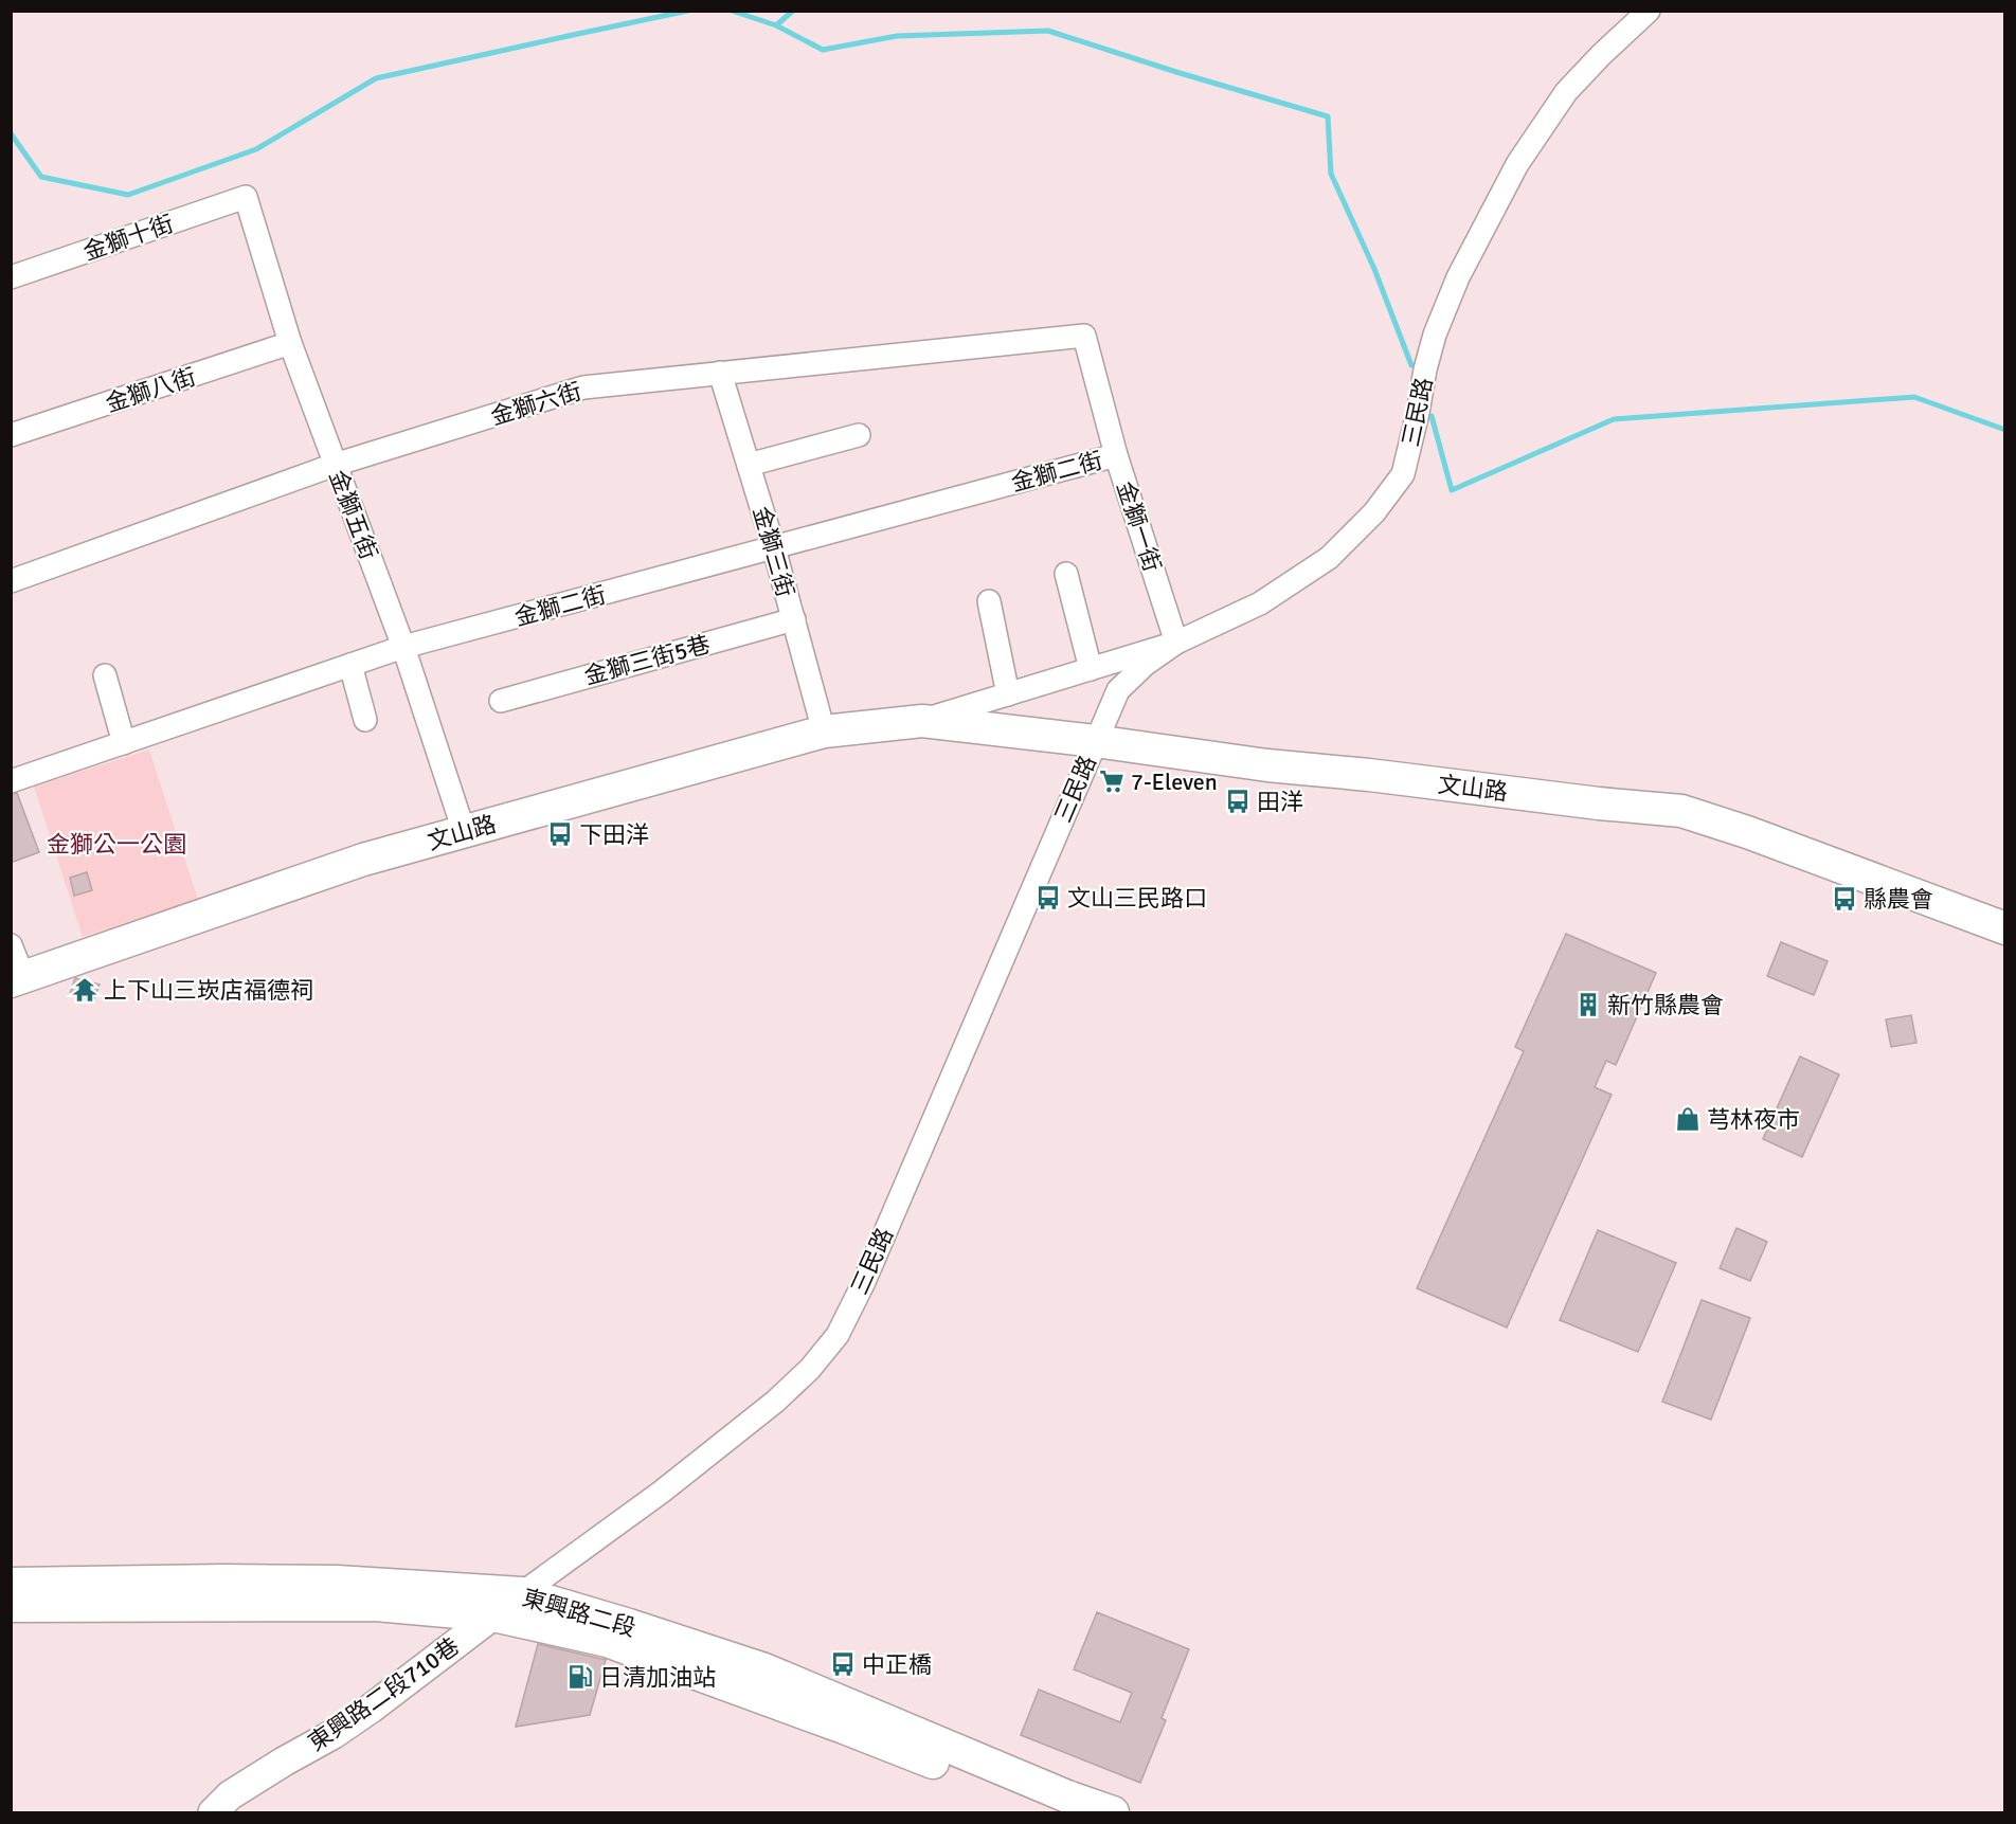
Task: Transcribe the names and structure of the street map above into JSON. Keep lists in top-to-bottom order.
{
  "streets": {
    "main road": ["文山路", "東興路二段"],
    "street": [
      "金獅十街",
      "金獅八街",
      "金獅六街",
      "三民路",
      "金獅二街",
      "金獅五街",
      "金獅一街",
      "金獅三街",
      "金獅三街5巷",
      "東興路二段710巷"
    ]
  },
  "crossings": [
    ["金獅十街", "金獅五街"],
    ["金獅八街", "金獅五街"],
    ["金獅六街", "金獅五街"],
    ["金獅六街", "金獅一街"],
    ["金獅六街", "金獅三街"],
    ["三民路", "金獅一街"],
    ["三民路", "文山路"],
    ["三民路", "東興路二段"],
    ["三民路", "東興路二段710巷"],
    ["金獅二街", "金獅五街"],
    ["金獅二街", "金獅一街"],
    ["金獅二街", "金獅三街"],
    ["金獅五街", "文山路"],
    ["金獅一街", "文山路"],
    ["金獅三街", "金獅三街5巷"],
    ["金獅三街", "文山路"],
    ["東興路二段", "東興路二段710巷"]
  ],
  "parks": ["金獅公一公園"],
  "places": {
    "supermarket": ["7-Eleven"],
    "bus stop": [
      "田洋",
      "下田洋",
      "文山三民路口",
      "縣農會",
      "中正橋"
    ],
    "temple": ["上下山三崁店福德祠"],
    "building": ["新竹縣農會"],
    "shop": ["芎林夜市"],
    "fuel station": ["日清加油站"]
  }
}
